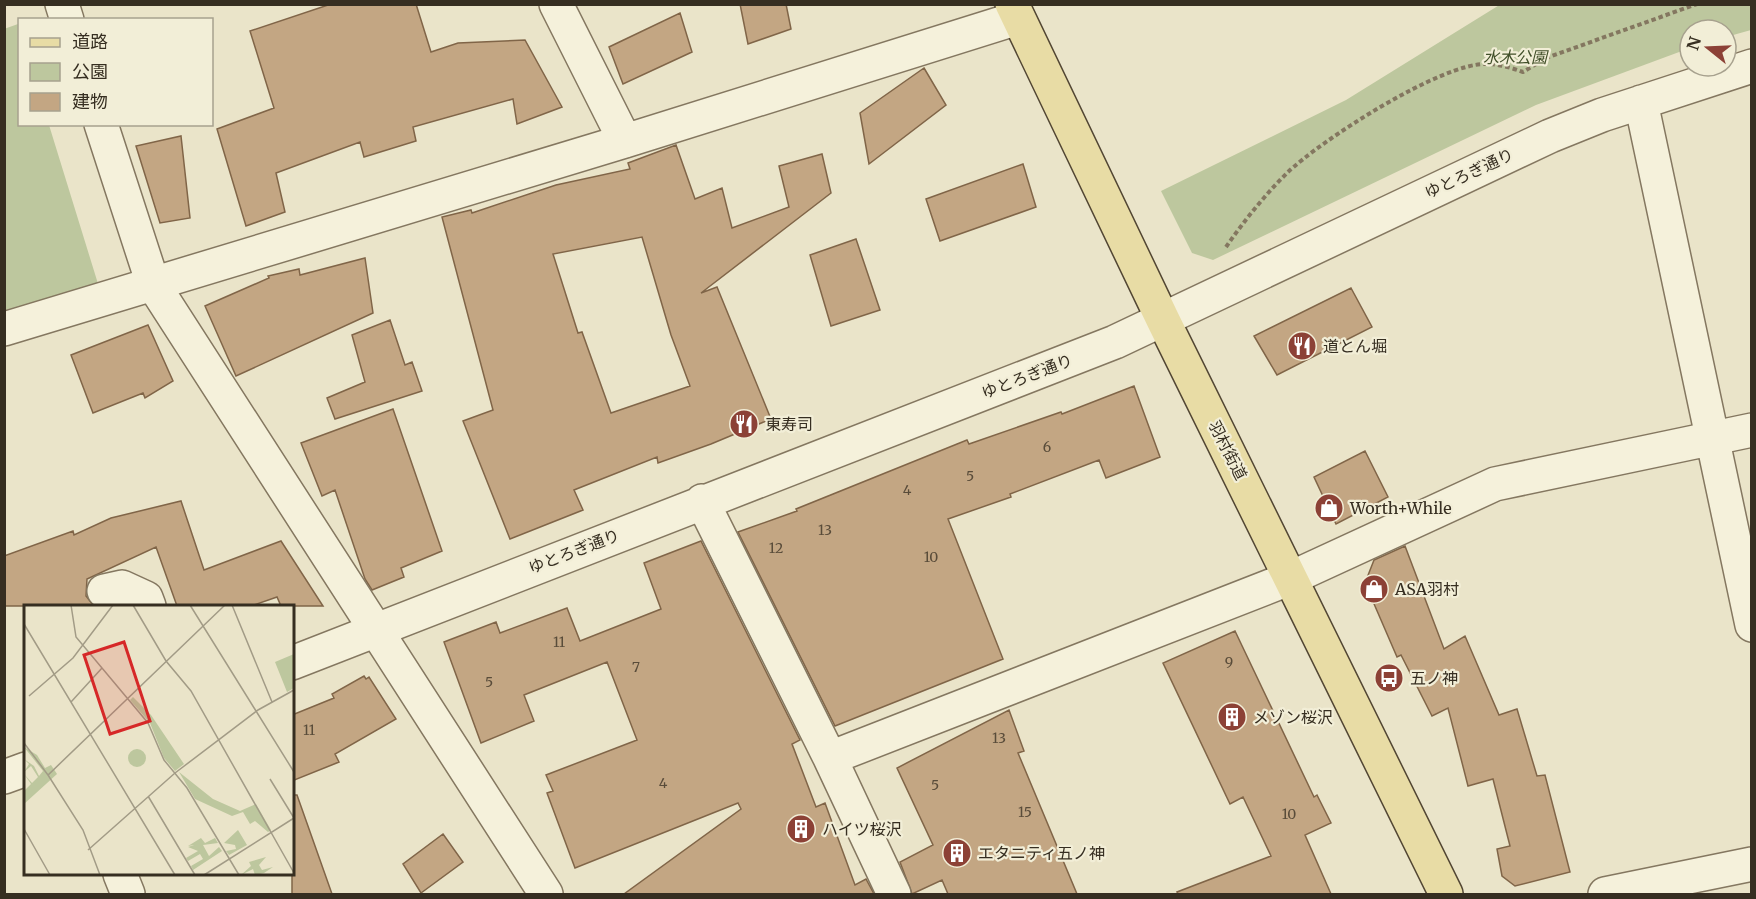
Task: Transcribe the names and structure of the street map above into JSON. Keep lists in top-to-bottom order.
{
  "streets": {
    "main road": ["羽村街道"],
    "street": ["ゆとろぎ通り"]
  },
  "crossings": [
    ["ゆとろぎ通り", "羽村街道"]
  ],
  "parks": ["水木公園"],
  "places": {
    "restaurant": ["道とん堀", "東寿司"],
    "shop": ["Worth+While", "ASA羽村"],
    "bus stop": ["五ノ神"],
    "building": ["メゾン桜沢", "ハイツ桜沢", "エタニティ五ノ神"]
  },
  "house_numbers": [
    "6",
    "5",
    "4",
    "13",
    "12",
    "10",
    "11",
    "9",
    "7",
    "5",
    "11",
    "13",
    "4",
    "5",
    "15",
    "10"
  ],
  "legend": ["道路", "公園", "建物"],
  "north": "left"
}
